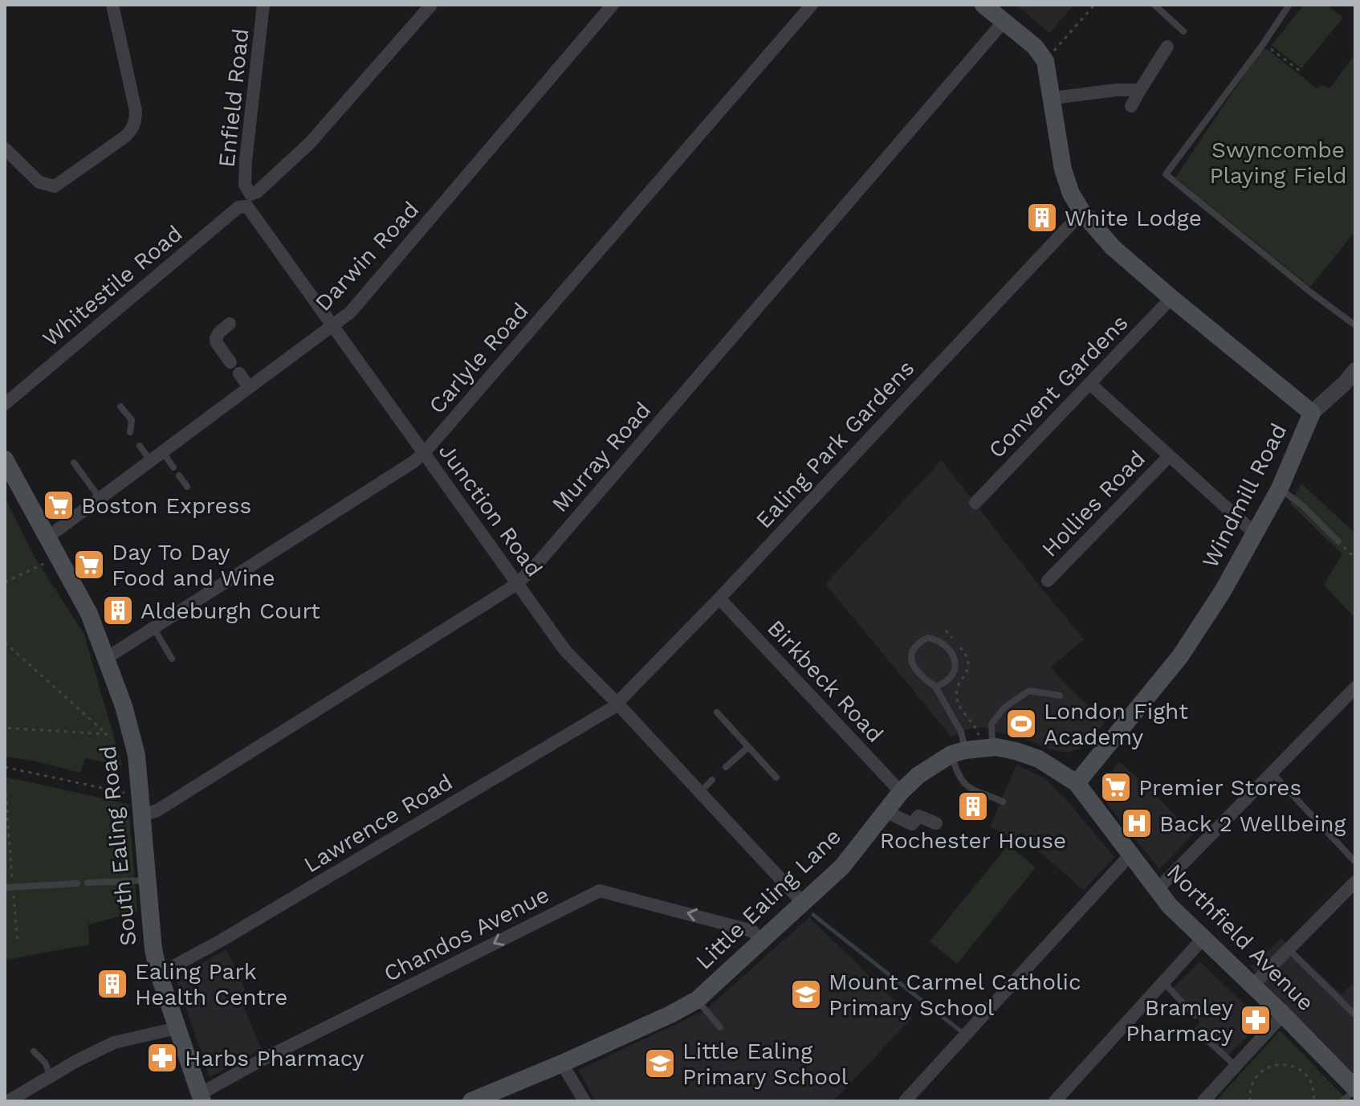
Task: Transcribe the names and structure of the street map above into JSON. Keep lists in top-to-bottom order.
{
  "streets": {
    "main road": [
      "Windmill Road",
      "South Ealing Road",
      "Little Ealing Lane",
      "Northfield Avenue"
    ],
    "street": [
      "Enfield Road",
      "Darwin Road",
      "Whitestile Road",
      "Carlyle Road",
      "Convent Gardens",
      "Ealing Park Gardens",
      "Murray Road",
      "Hollies Road",
      "Junction Road",
      "Birkbeck Road",
      "Lawrence Road",
      "Chandos Avenue"
    ]
  },
  "crossings": [
    ["Enfield Road", "Whitestile Road"],
    ["Enfield Road", "Junction Road"],
    ["Darwin Road", "Junction Road"],
    ["Darwin Road", "South Ealing Road"],
    ["Whitestile Road", "Junction Road"],
    ["Carlyle Road", "Junction Road"],
    ["Carlyle Road", "South Ealing Road"],
    ["Convent Gardens", "Windmill Road"],
    ["Ealing Park Gardens", "Windmill Road"],
    ["Ealing Park Gardens", "Junction Road"],
    ["Ealing Park Gardens", "Birkbeck Road"],
    ["Ealing Park Gardens", "Lawrence Road"],
    ["Murray Road", "Junction Road"],
    ["Murray Road", "South Ealing Road"],
    ["Windmill Road", "Little Ealing Lane"],
    ["Windmill Road", "Northfield Avenue"],
    ["Junction Road", "Lawrence Road"],
    ["Junction Road", "Little Ealing Lane"],
    ["Birkbeck Road", "Little Ealing Lane"],
    ["Lawrence Road", "South Ealing Road"],
    ["South Ealing Road", "Chandos Avenue"],
    ["Little Ealing Lane", "Chandos Avenue"],
    ["Little Ealing Lane", "Northfield Avenue"]
  ],
  "one_way": ["Chandos Avenue"],
  "parks": ["Swyncombe Playing Field"],
  "places": {
    "building": [
      "White Lodge",
      "Aldeburgh Court",
      "Rochester House",
      "Ealing Park Health Centre"
    ],
    "supermarket": ["Boston Express", "Day To Day Food and Wine", "Premier Stores"],
    "sports": ["London Fight Academy"],
    "hospital": ["Back 2 Wellbeing"],
    "school or university": ["Mount Carmel Catholic Primary School", "Little Ealing Primary School"],
    "pharmacy": ["Bramley Pharmacy", "Harbs Pharmacy"]
  }
}
